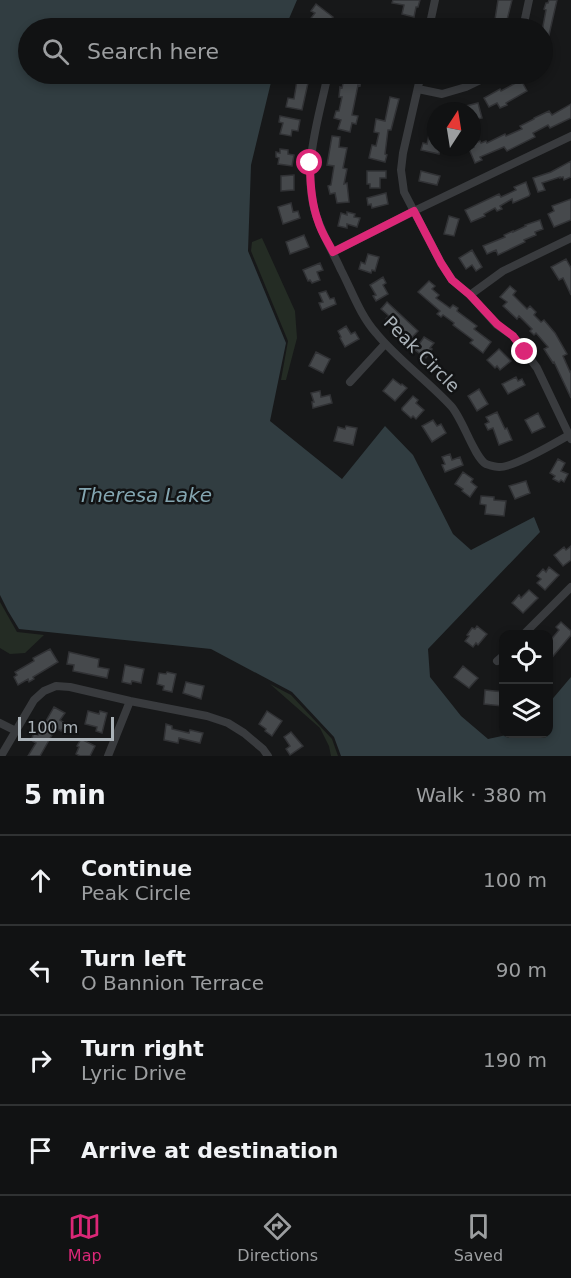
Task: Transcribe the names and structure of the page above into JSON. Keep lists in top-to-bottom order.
{
  "streets": {
    "street": ["Peak Circle"]
  },
  "water": ["Theresa Lake"],
  "scale_bar": "100 m",
  "north": "top",
  "page": {
    "search": "Search here",
    "scale": "100 m",
    "heading": ["5 min", "Walk · 380 m"],
    "list": [
      ["Continue", "Peak Circle", "100 m"],
      ["Turn left", "O Bannion Terrace", "90 m"],
      ["Turn right", "Lyric Drive", "190 m"],
      "Arrive at destination"
    ],
    "nav": ["Map", "Directions", "Saved"]
  }
}
